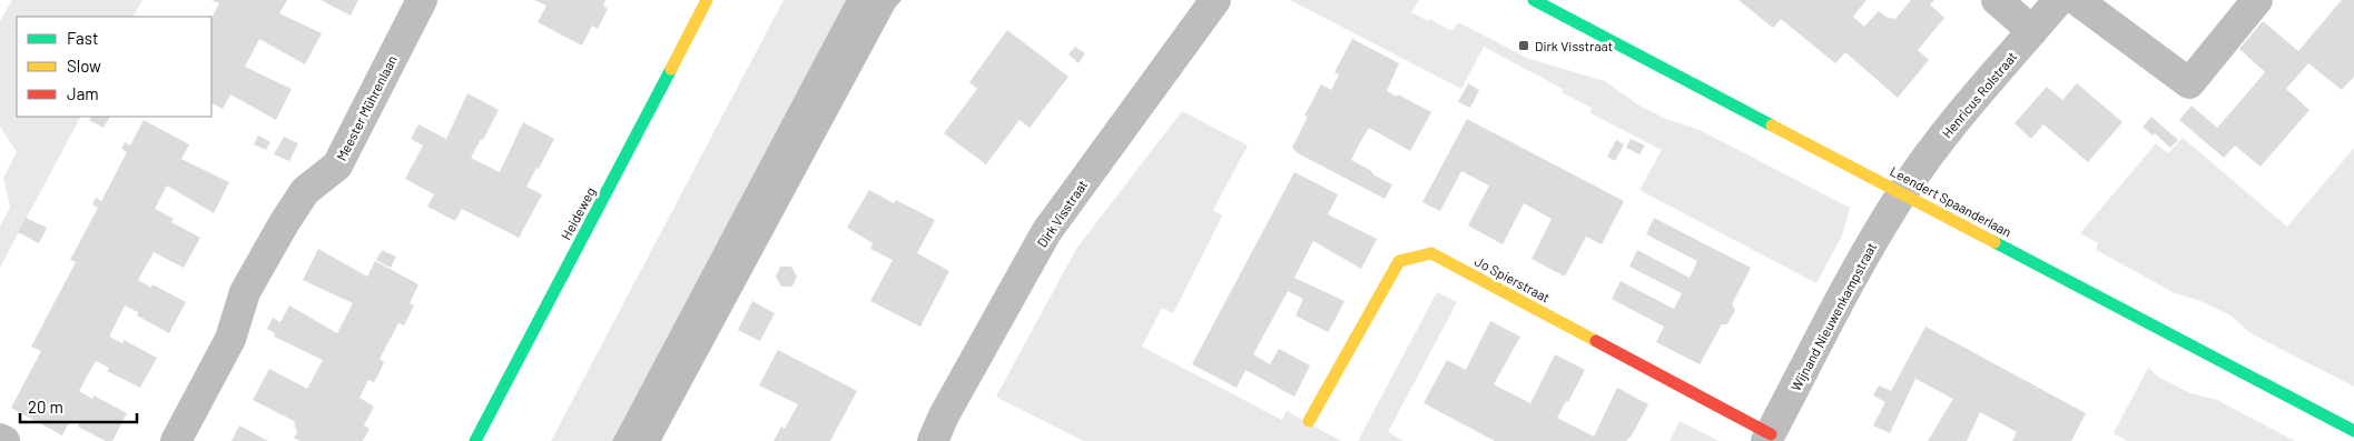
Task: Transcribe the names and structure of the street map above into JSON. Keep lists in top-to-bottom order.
{
  "streets": {
    "street": [
      "Henricus Rolstraat",
      "Meester Mührenlaan",
      "Leendert Spaanderlaan",
      "Heideweg",
      "Dirk Visstraat",
      "Jo Spierstraat",
      "Wijnand Nieuwenkampstraat"
    ]
  },
  "crossings": [
    ["Henricus Rolstraat", "Leendert Spaanderlaan"],
    ["Henricus Rolstraat", "Wijnand Nieuwenkampstraat"],
    ["Leendert Spaanderlaan", "Wijnand Nieuwenkampstraat"],
    ["Jo Spierstraat", "Wijnand Nieuwenkampstraat"]
  ],
  "places": {
    "transit": ["Dirk Visstraat"]
  },
  "legend": ["Fast", "Slow", "Jam"],
  "scale_bar": "20 m"
}
